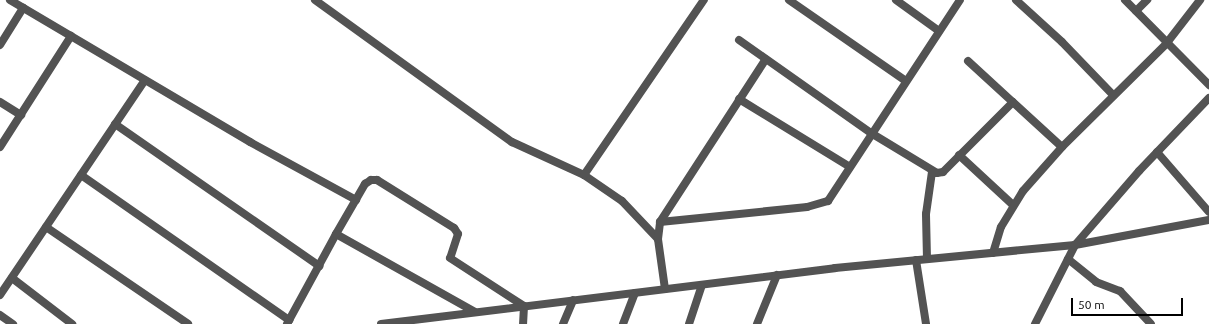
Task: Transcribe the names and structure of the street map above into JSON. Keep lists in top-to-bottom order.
{
  "scale_bar": "50 m"
}
